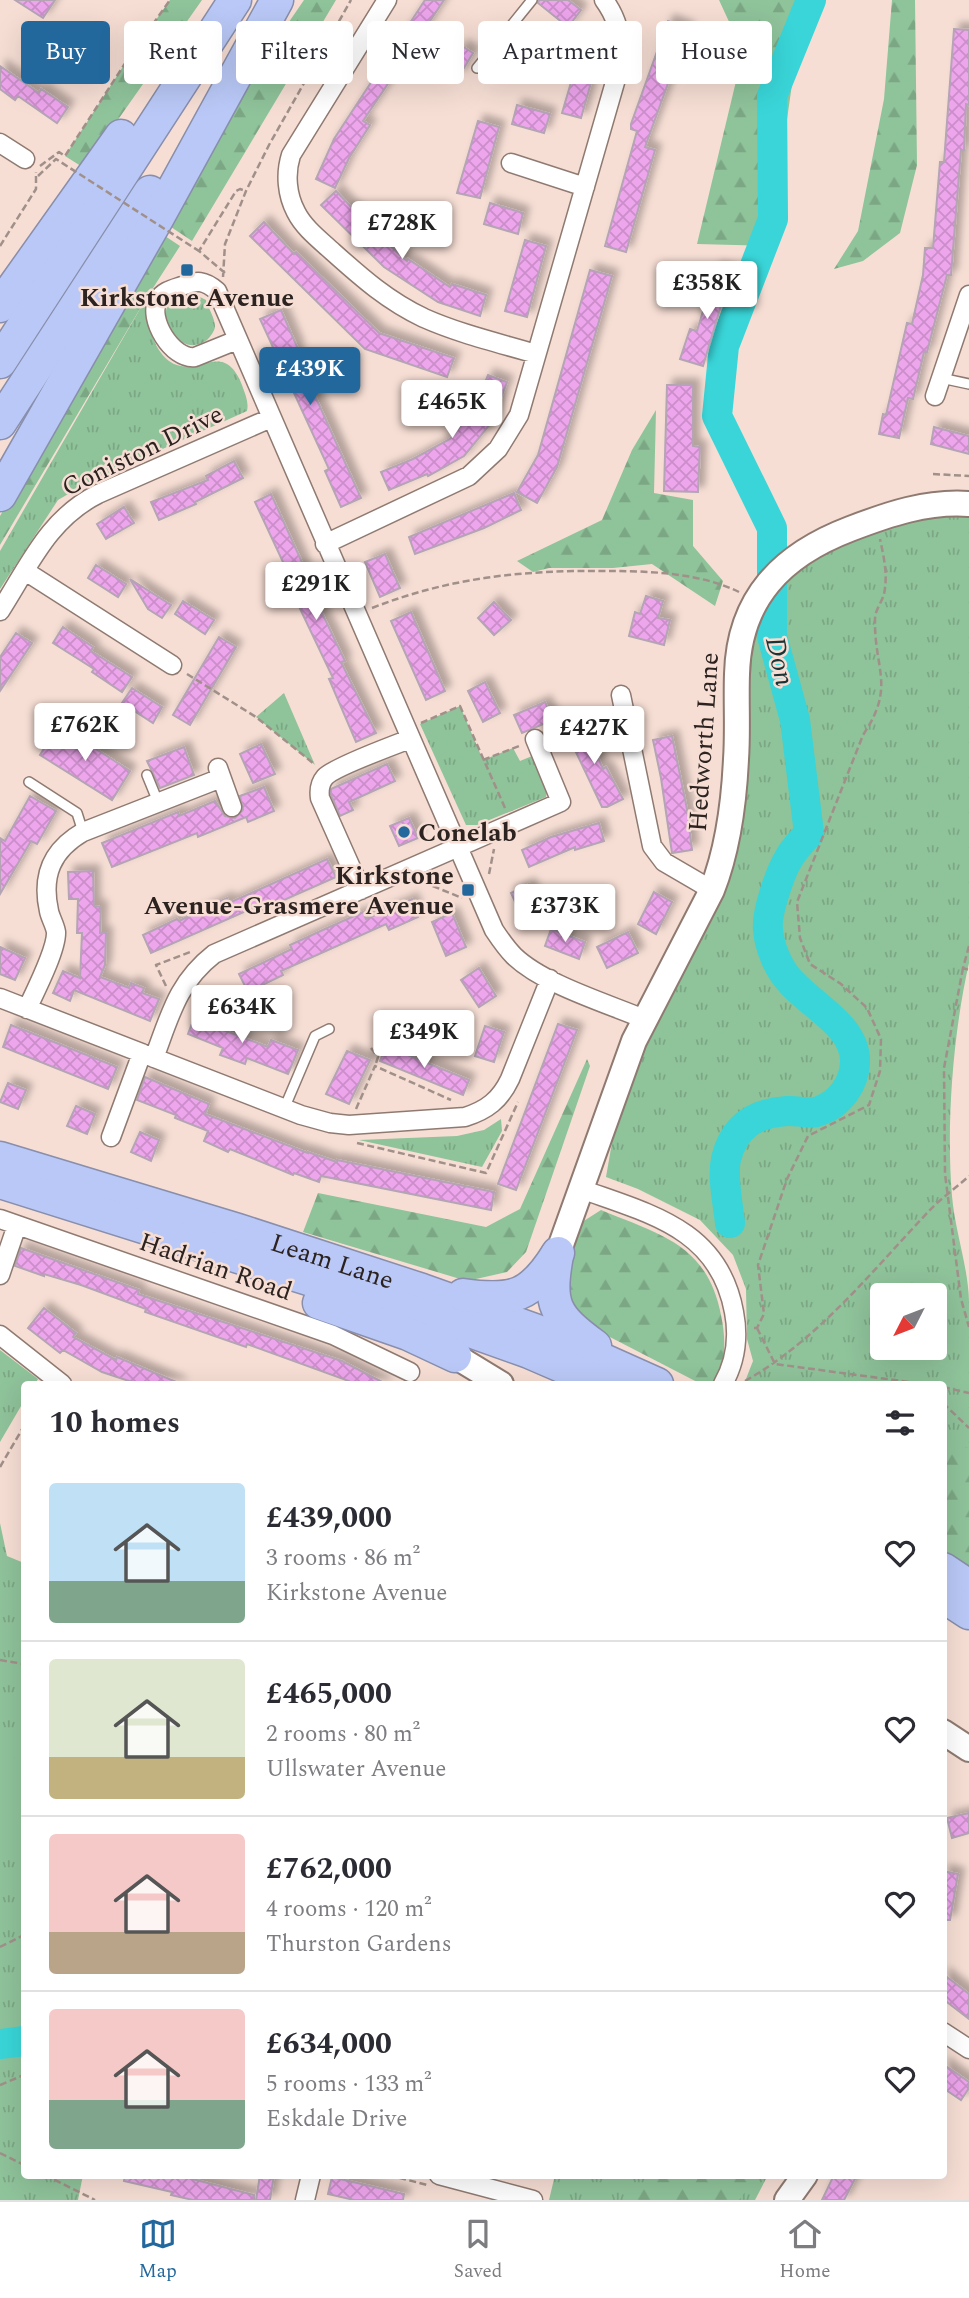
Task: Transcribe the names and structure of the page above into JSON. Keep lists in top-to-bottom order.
{
  "streets": {
    "highway": ["Leam Lane"],
    "street": ["Coniston Drive", "Hedworth Lane", "Hadrian Road"]
  },
  "water": ["Don"],
  "places": {
    "transit": ["Kirkstone Avenue", "Kirkstone Avenue-Grasmere Avenue"],
    "other": ["Conelab"]
  },
  "north": "bottom left",
  "page": {
    "chip": [
      "Buy",
      "Rent",
      "Filters",
      "New",
      "Apartment",
      "House"
    ],
    "price": [
      "£728K",
      "£358K",
      "£439K",
      "£465K",
      "£291K",
      "£762K",
      "£427K",
      "£373K",
      "£634K",
      "£349K"
    ],
    "heading": "10 homes",
    "list": [
      {
        "name": "£439,000",
        "note": "3 rooms · 86 m² · Kirkstone Avenue"
      },
      {
        "name": "£465,000",
        "note": "2 rooms · 80 m² · Ullswater Avenue"
      },
      {
        "name": "£762,000",
        "note": "4 rooms · 120 m² · Thurston Gardens"
      },
      {
        "name": "£634,000",
        "note": "5 rooms · 133 m² · Eskdale Drive"
      }
    ],
    "tabs": ["Map", "Saved", "Home"]
  }
}
